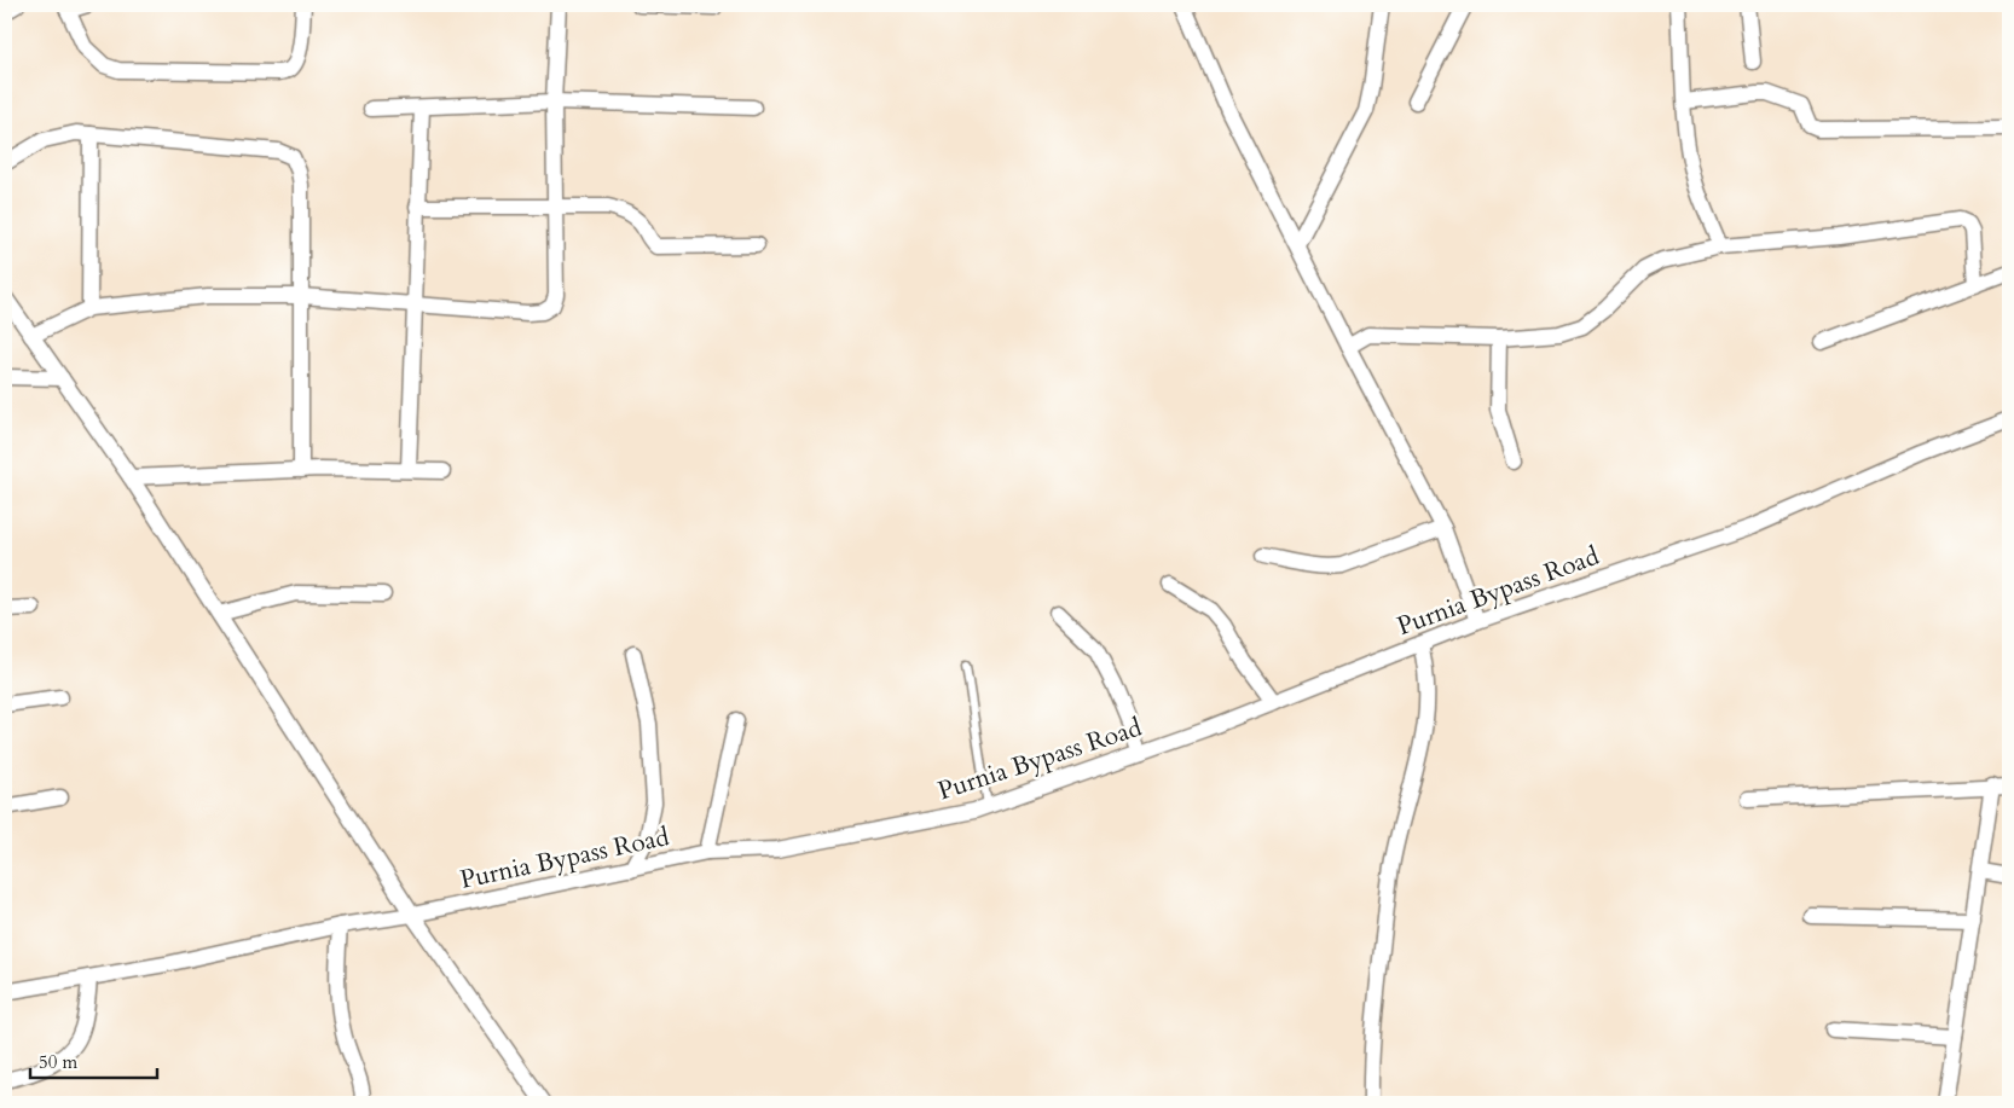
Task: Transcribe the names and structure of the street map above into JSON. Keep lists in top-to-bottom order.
{
  "streets": {
    "street": ["Purnia Bypass Road"]
  },
  "scale_bar": "50 m"
}
